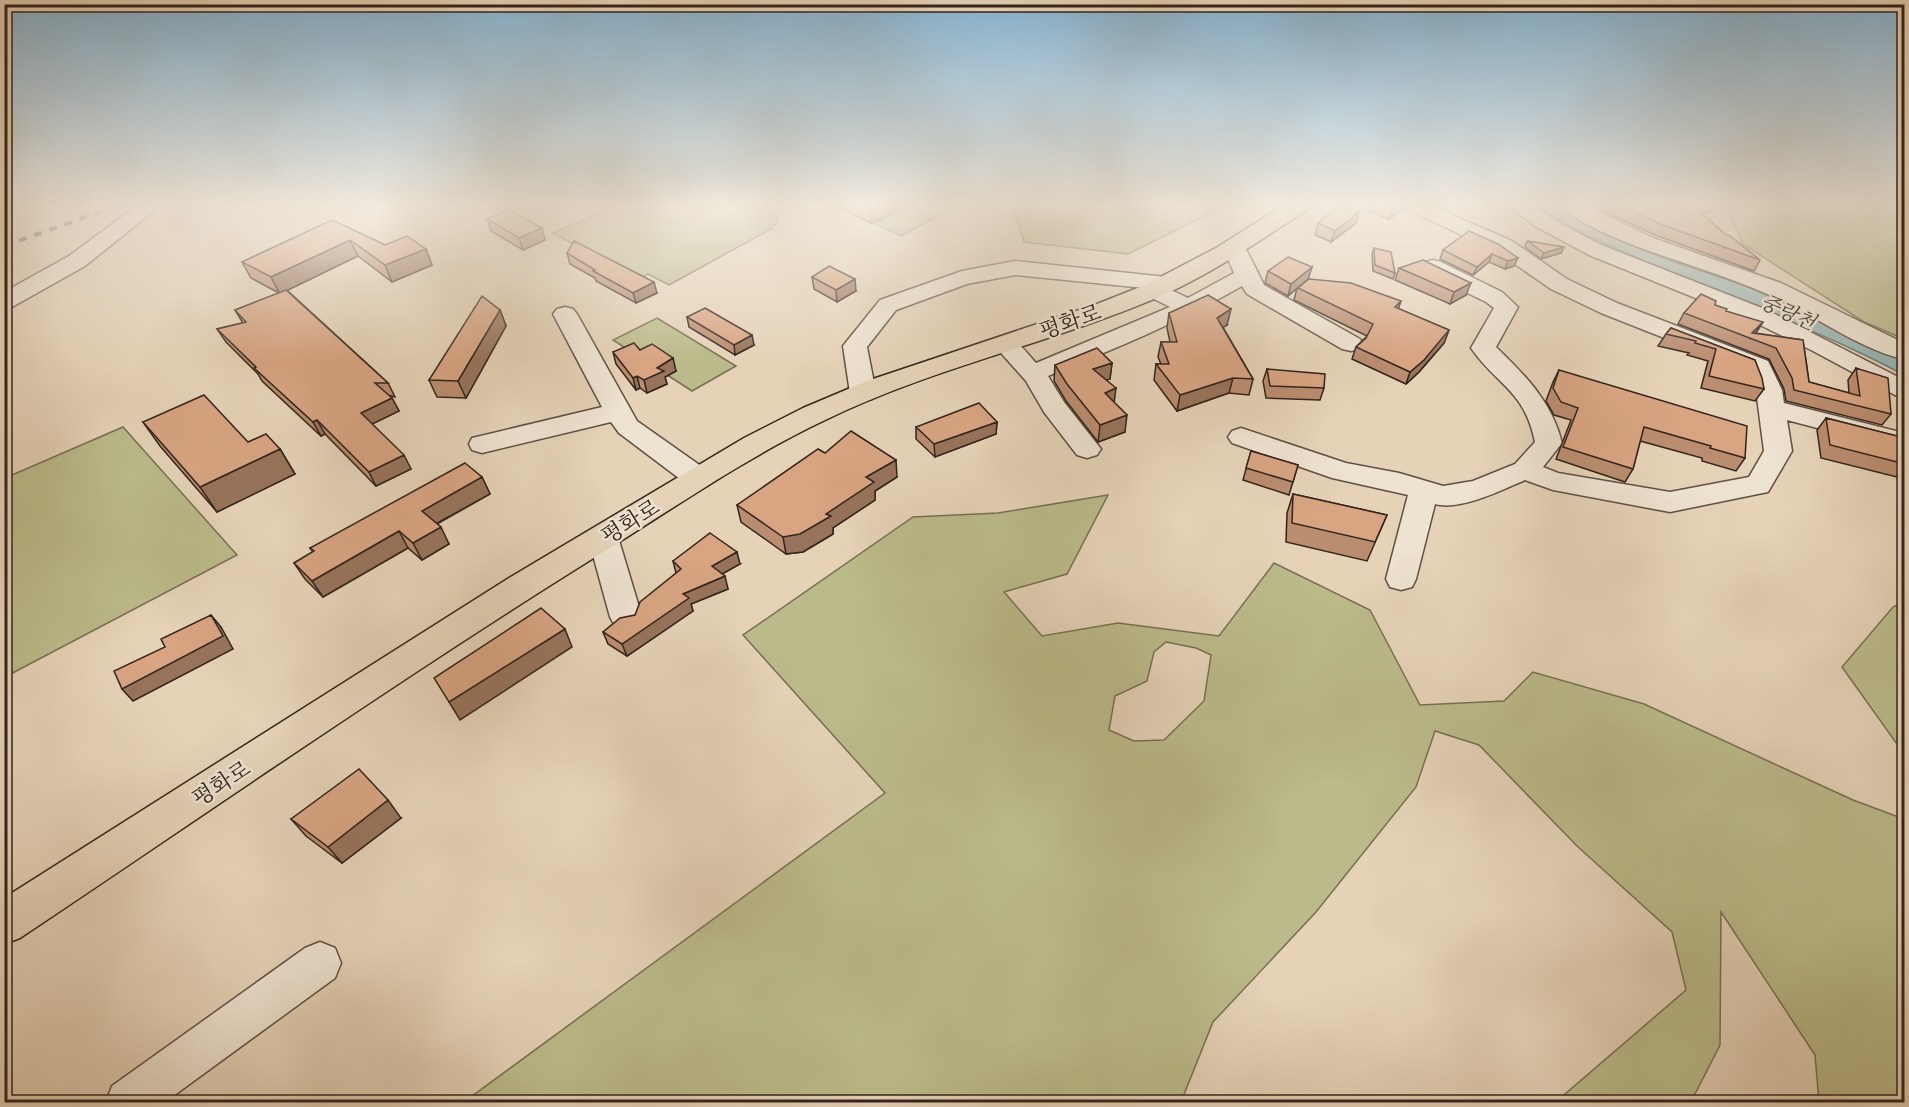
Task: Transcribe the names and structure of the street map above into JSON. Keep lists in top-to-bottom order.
{
  "streets": {
    "main road": ["평화로"]
  },
  "water": ["중랑천"]
}
